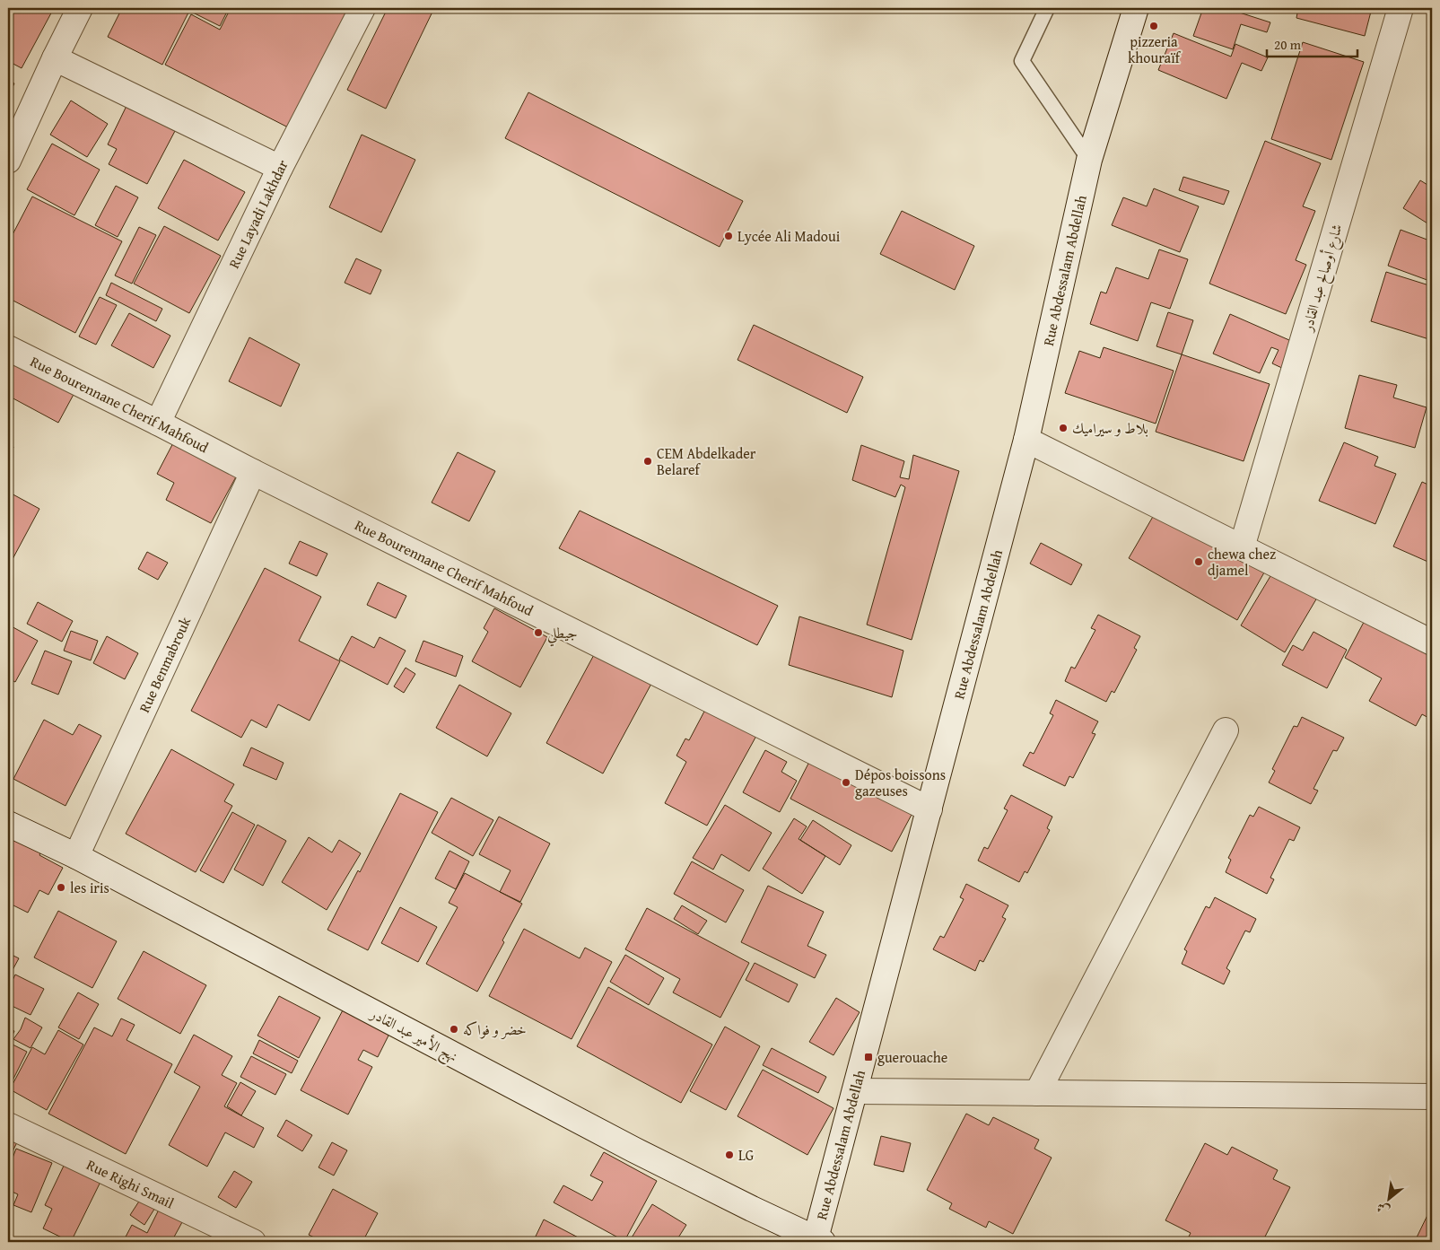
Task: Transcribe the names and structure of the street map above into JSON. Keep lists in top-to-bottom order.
{
  "streets": {
    "street": [
      "Rue Layadi Lakhdar",
      "Rue Abdessalam Abdellah",
      "شارع أوصالح عبد القادر",
      "Rue Bourennane Cherif Mahfoud",
      "Rue Benmabrouk",
      "نهج الأمير عبد القادر",
      "Rue Righi Smail"
    ]
  },
  "crossings": [
    ["Rue Layadi Lakhdar", "Rue Bourennane Cherif Mahfoud"],
    ["Rue Abdessalam Abdellah", "Rue Bourennane Cherif Mahfoud"],
    ["Rue Abdessalam Abdellah", "نهج الأمير عبد القادر"],
    ["Rue Bourennane Cherif Mahfoud", "Rue Benmabrouk"],
    ["Rue Benmabrouk", "نهج الأمير عبد القادر"]
  ],
  "places": {
    "other": [
      "pizzeria khouraïf",
      "Lycée Ali Madoui",
      "بلاط و سيراميك",
      "CEM Abdelkader Belaref",
      "chewa chez djamel",
      "جيطلي",
      "Dépos boissons gazeuses",
      "les iris",
      "خضر و فواكه",
      "LG"
    ],
    "transit": ["guerouache"]
  },
  "scale_bar": "20 m",
  "north": "bottom left"
}
